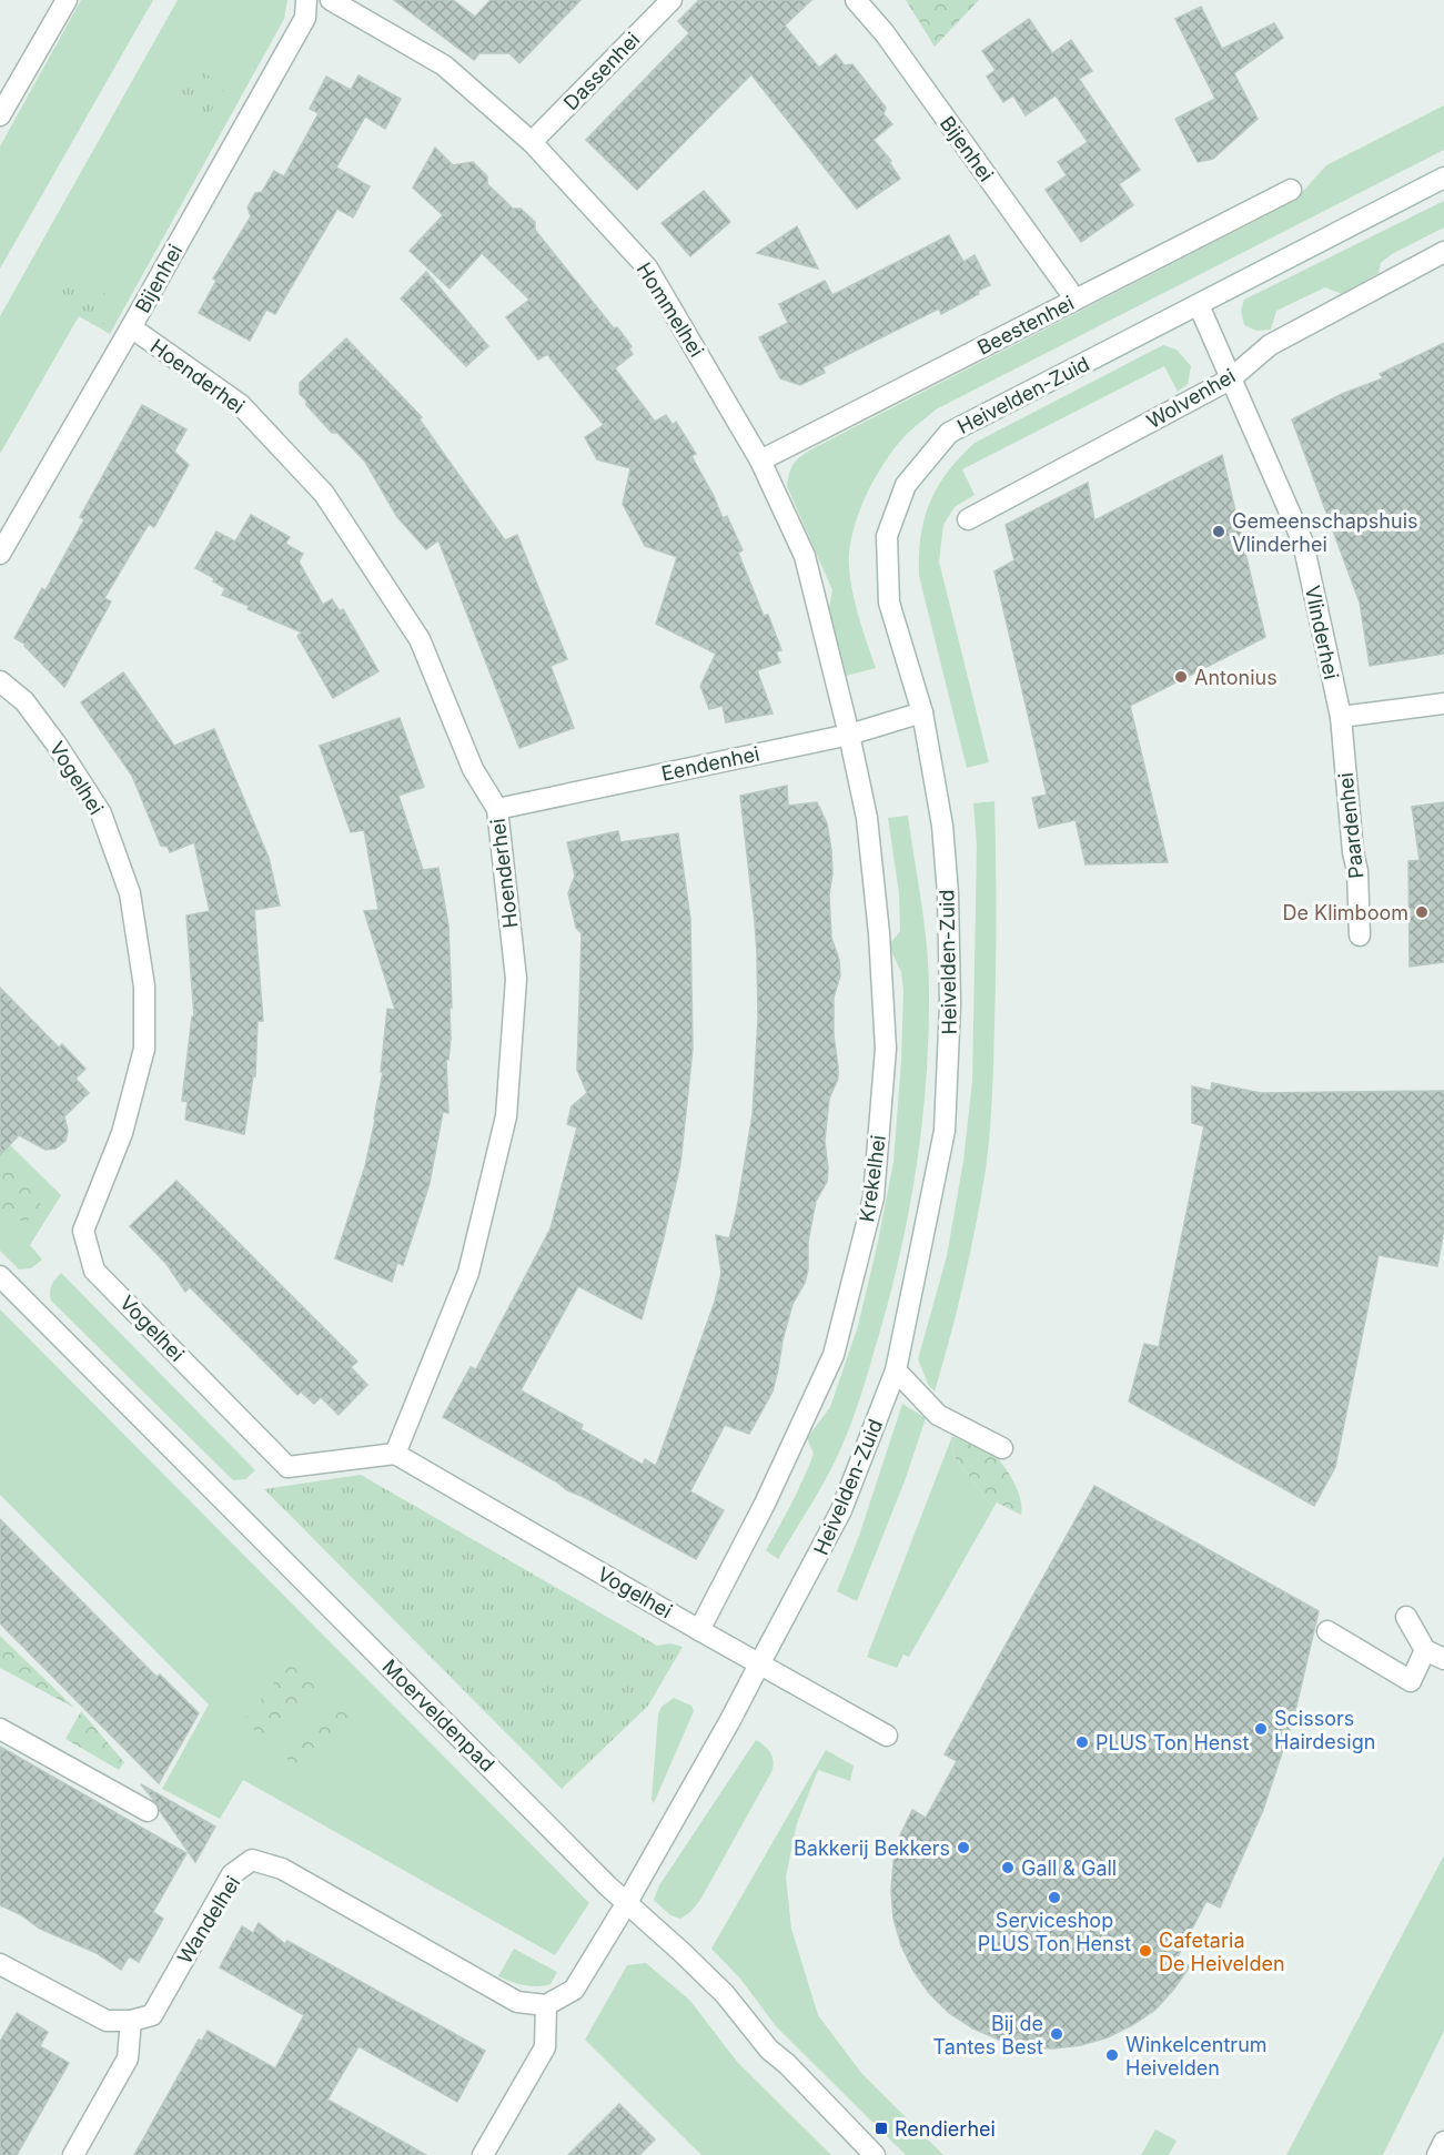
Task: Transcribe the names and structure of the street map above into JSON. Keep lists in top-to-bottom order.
{
  "streets": {
    "street": [
      "Dassenhei",
      "Bijenhei",
      "Hommelhei",
      "Beestenhei",
      "Hoenderhei",
      "Heivelden-Zuid",
      "Wolvenhei",
      "Vlinderhei",
      "Eendenhei",
      "Vogelhei",
      "Paardenhei",
      "Krekelhei",
      "Moerveldenpad",
      "Wandelhei"
    ]
  },
  "crossings": [
    ["Dassenhei", "Hommelhei"],
    ["Bijenhei", "Beestenhei"],
    ["Bijenhei", "Hoenderhei"],
    ["Hommelhei", "Beestenhei"],
    ["Hommelhei", "Eendenhei"],
    ["Hommelhei", "Krekelhei"],
    ["Hoenderhei", "Eendenhei"],
    ["Hoenderhei", "Vogelhei"],
    ["Heivelden-Zuid", "Vlinderhei"],
    ["Heivelden-Zuid", "Eendenhei"],
    ["Heivelden-Zuid", "Vogelhei"],
    ["Heivelden-Zuid", "Moerveldenpad"],
    ["Heivelden-Zuid", "Wandelhei"],
    ["Wolvenhei", "Vlinderhei"],
    ["Vlinderhei", "Paardenhei"],
    ["Eendenhei", "Krekelhei"],
    ["Vogelhei", "Krekelhei"]
  ],
  "places": {
    "other": [
      "Gemeenschapshuis Vlinderhei",
      "Antonius",
      "De Klimboom",
      "Scissors Hairdesign",
      "PLUS Ton Henst",
      "Bakkerij Bekkers",
      "Gall & Gall",
      "Serviceshop PLUS Ton Henst",
      "Cafetaria De Heivelden",
      "Bij de Tantes Best",
      "Winkelcentrum Heivelden"
    ],
    "transit": ["Rendierhei"]
  }
}
